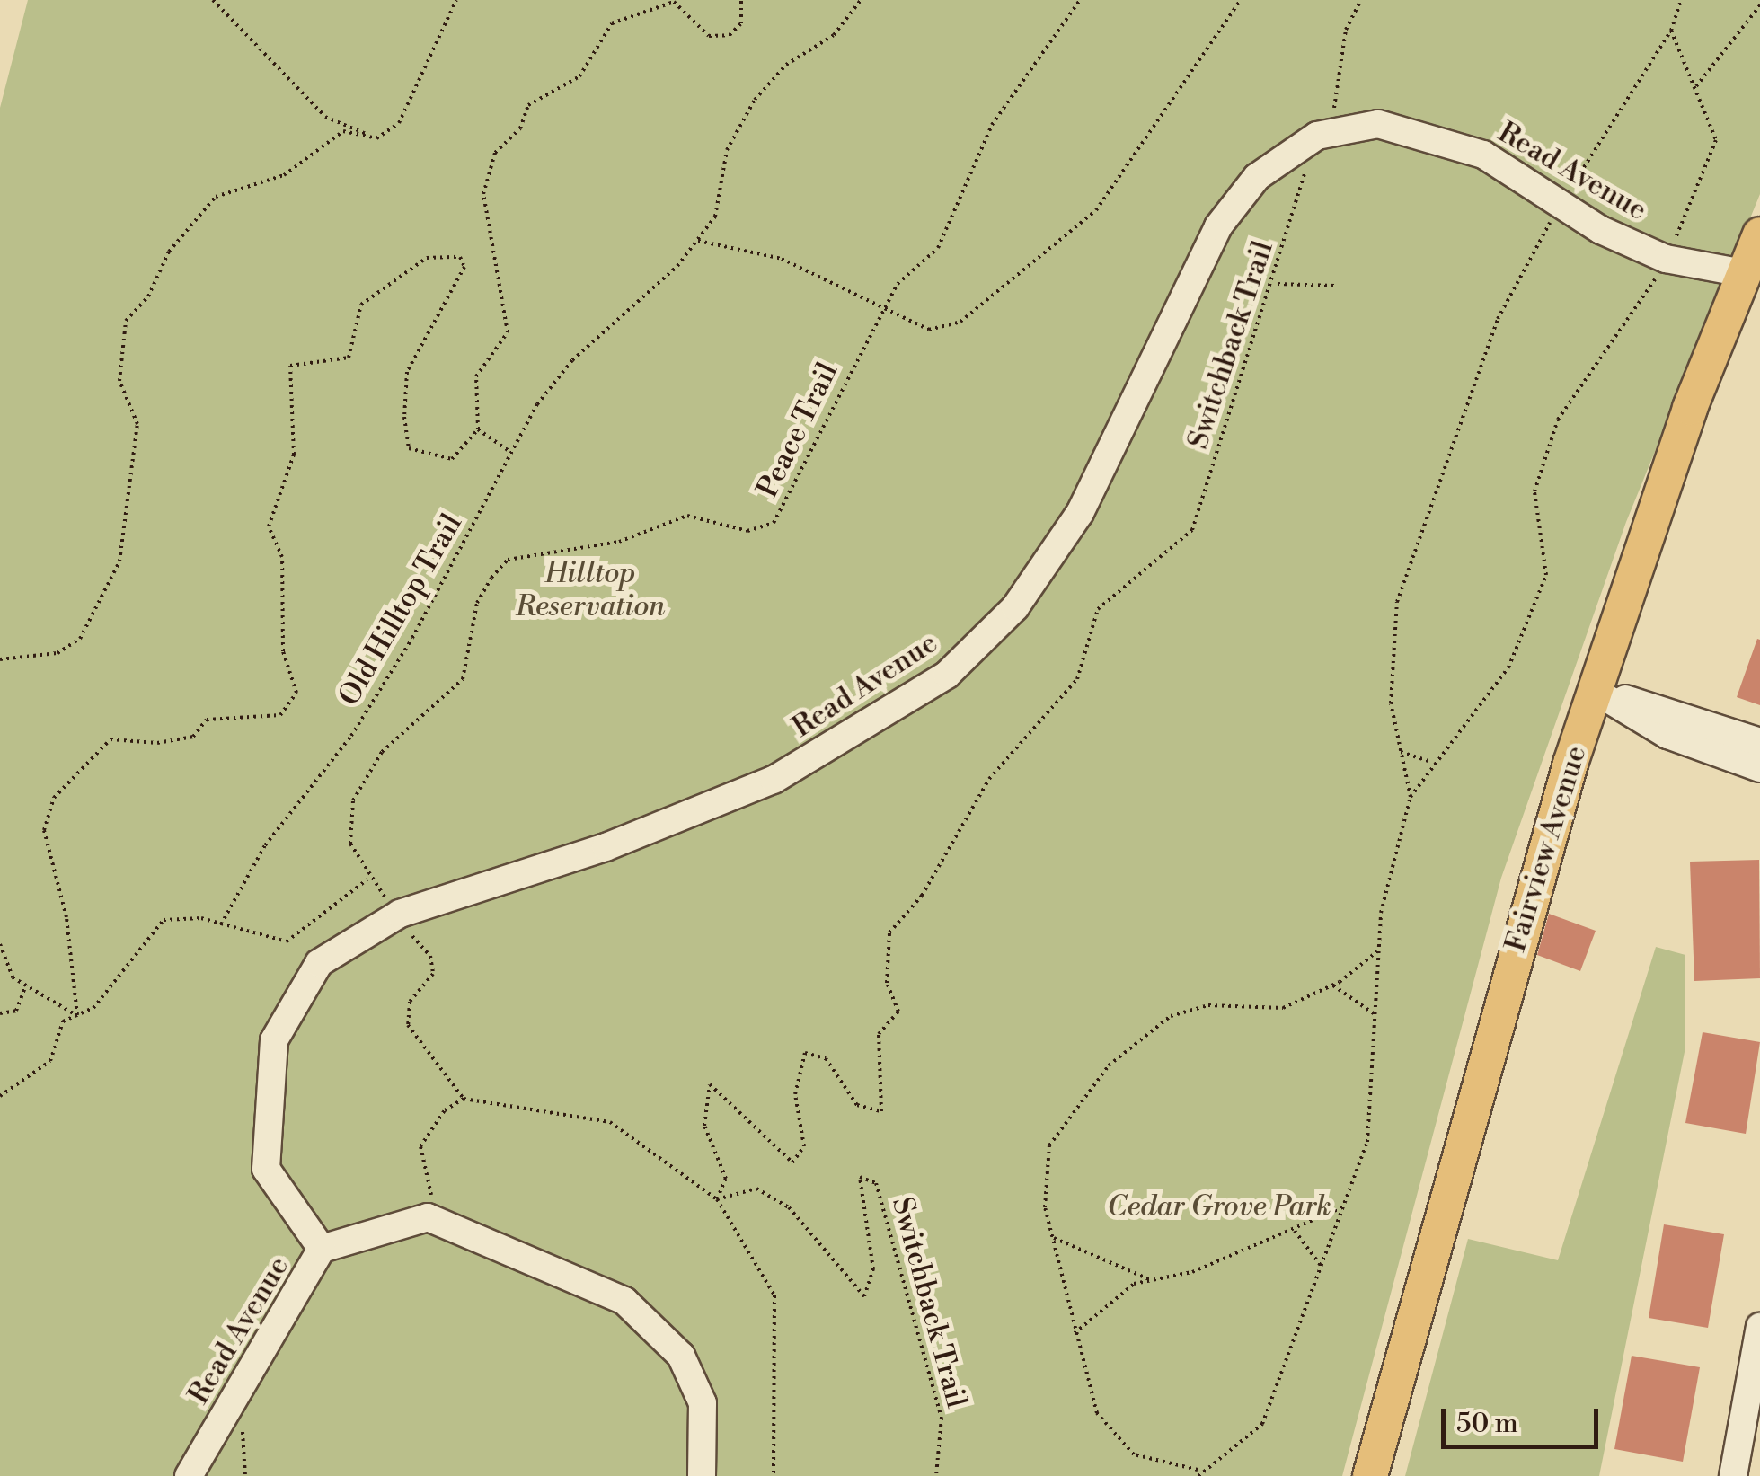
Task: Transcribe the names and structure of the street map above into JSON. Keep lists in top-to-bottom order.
{
  "streets": {
    "main road": ["Fairview Avenue"],
    "street": ["Read Avenue"],
    "path": ["Switchback Trail", "Peace Trail", "Old Hilltop Trail"]
  },
  "crossings": [
    ["Read Avenue", "Switchback Trail"],
    ["Read Avenue", "Peace Trail"],
    ["Read Avenue", "Fairview Avenue"]
  ],
  "parks": ["Hilltop Reservation", "Cedar Grove Park"],
  "scale_bar": "50 m"
}
